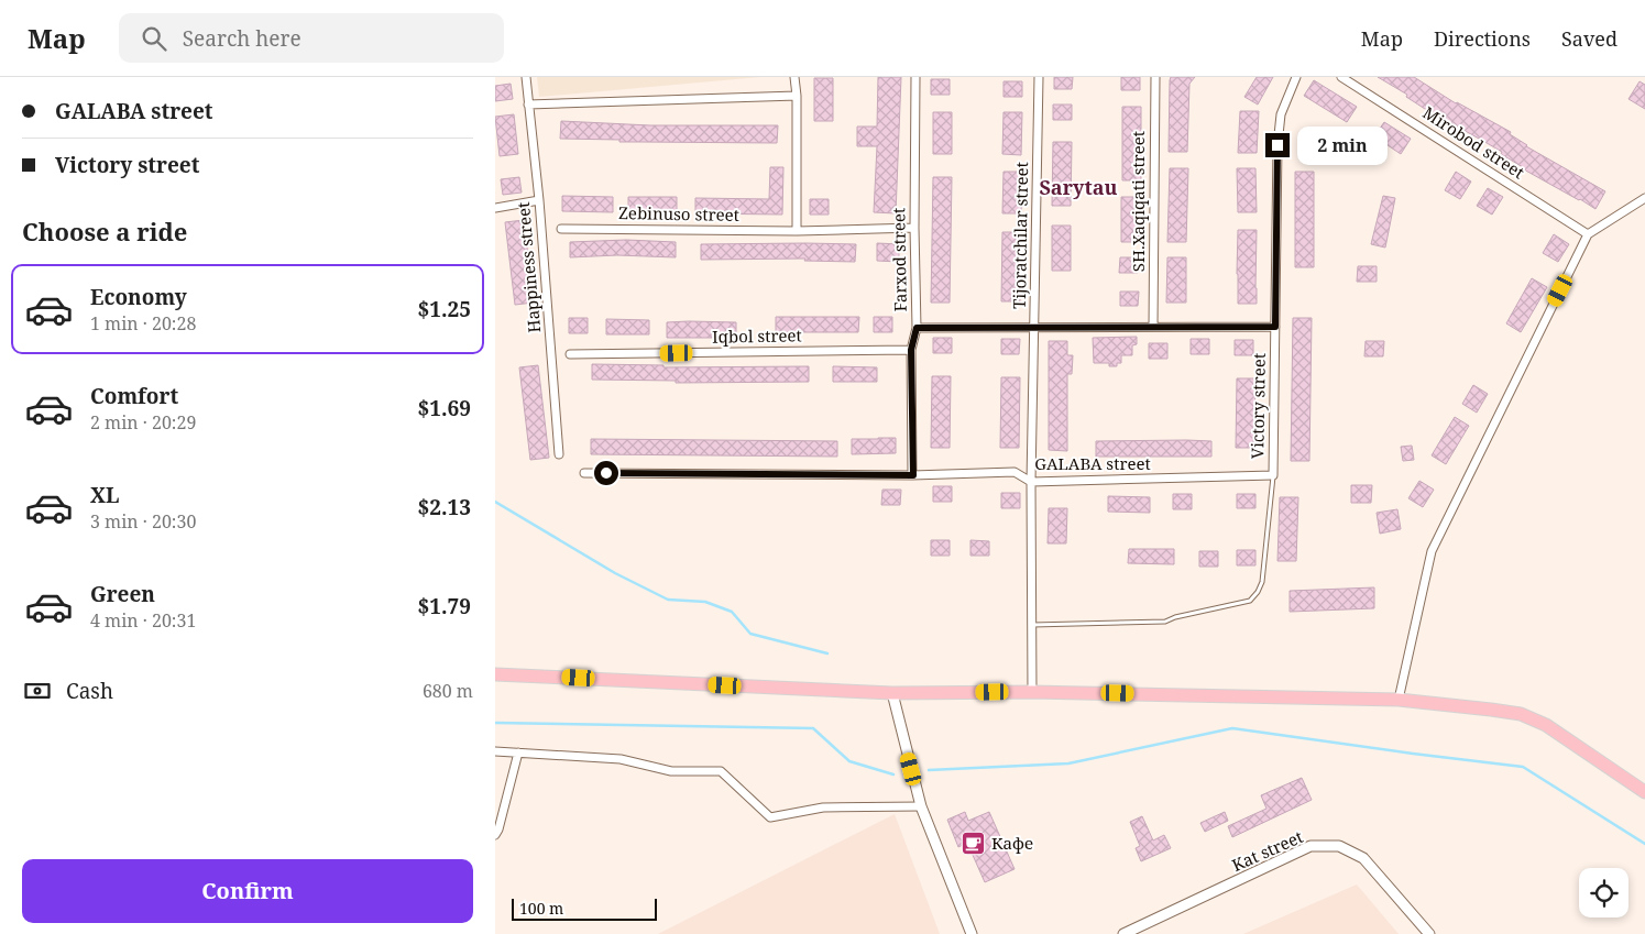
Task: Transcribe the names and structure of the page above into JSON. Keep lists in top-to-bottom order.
{
  "streets": {
    "street": [
      "Mirobod street",
      "SH.Xaqiqati street",
      "Zebinuso street",
      "Tijoratchilar street",
      "Farxod street",
      "Happiness street",
      "Iqbol street",
      "Victory street",
      "GALABA street",
      "Kat street"
    ]
  },
  "crossings": [
    ["Zebinuso street", "Farxod street"],
    ["Tijoratchilar street", "GALABA street"],
    ["Farxod street", "Iqbol street"],
    ["Farxod street", "GALABA street"],
    ["Victory street", "GALABA street"]
  ],
  "districts": ["Sarytau"],
  "places": {
    "cafe": ["Кафе"]
  },
  "scale_bar": "100 m",
  "page": {
    "header": "Map",
    "search": "Search here",
    "nav": ["Map", "Directions", "Saved"],
    "banner": ["GALABA street", "Victory street"],
    "bubble": "2 min",
    "heading": "Choose a ride",
    "list": [
      {
        "name": "Economy",
        "note": "1 min · 20:28",
        "value": "$1.25"
      },
      {
        "name": "Comfort",
        "note": "2 min · 20:29",
        "value": "$1.69"
      },
      {
        "name": "XL",
        "note": "3 min · 20:30",
        "value": "$2.13"
      },
      {
        "name": "Green",
        "note": "4 min · 20:31",
        "value": "$1.79"
      }
    ],
    "pay": ["Cash", "680 m"],
    "buttons": "Confirm",
    "scale": "100 m"
  }
}
